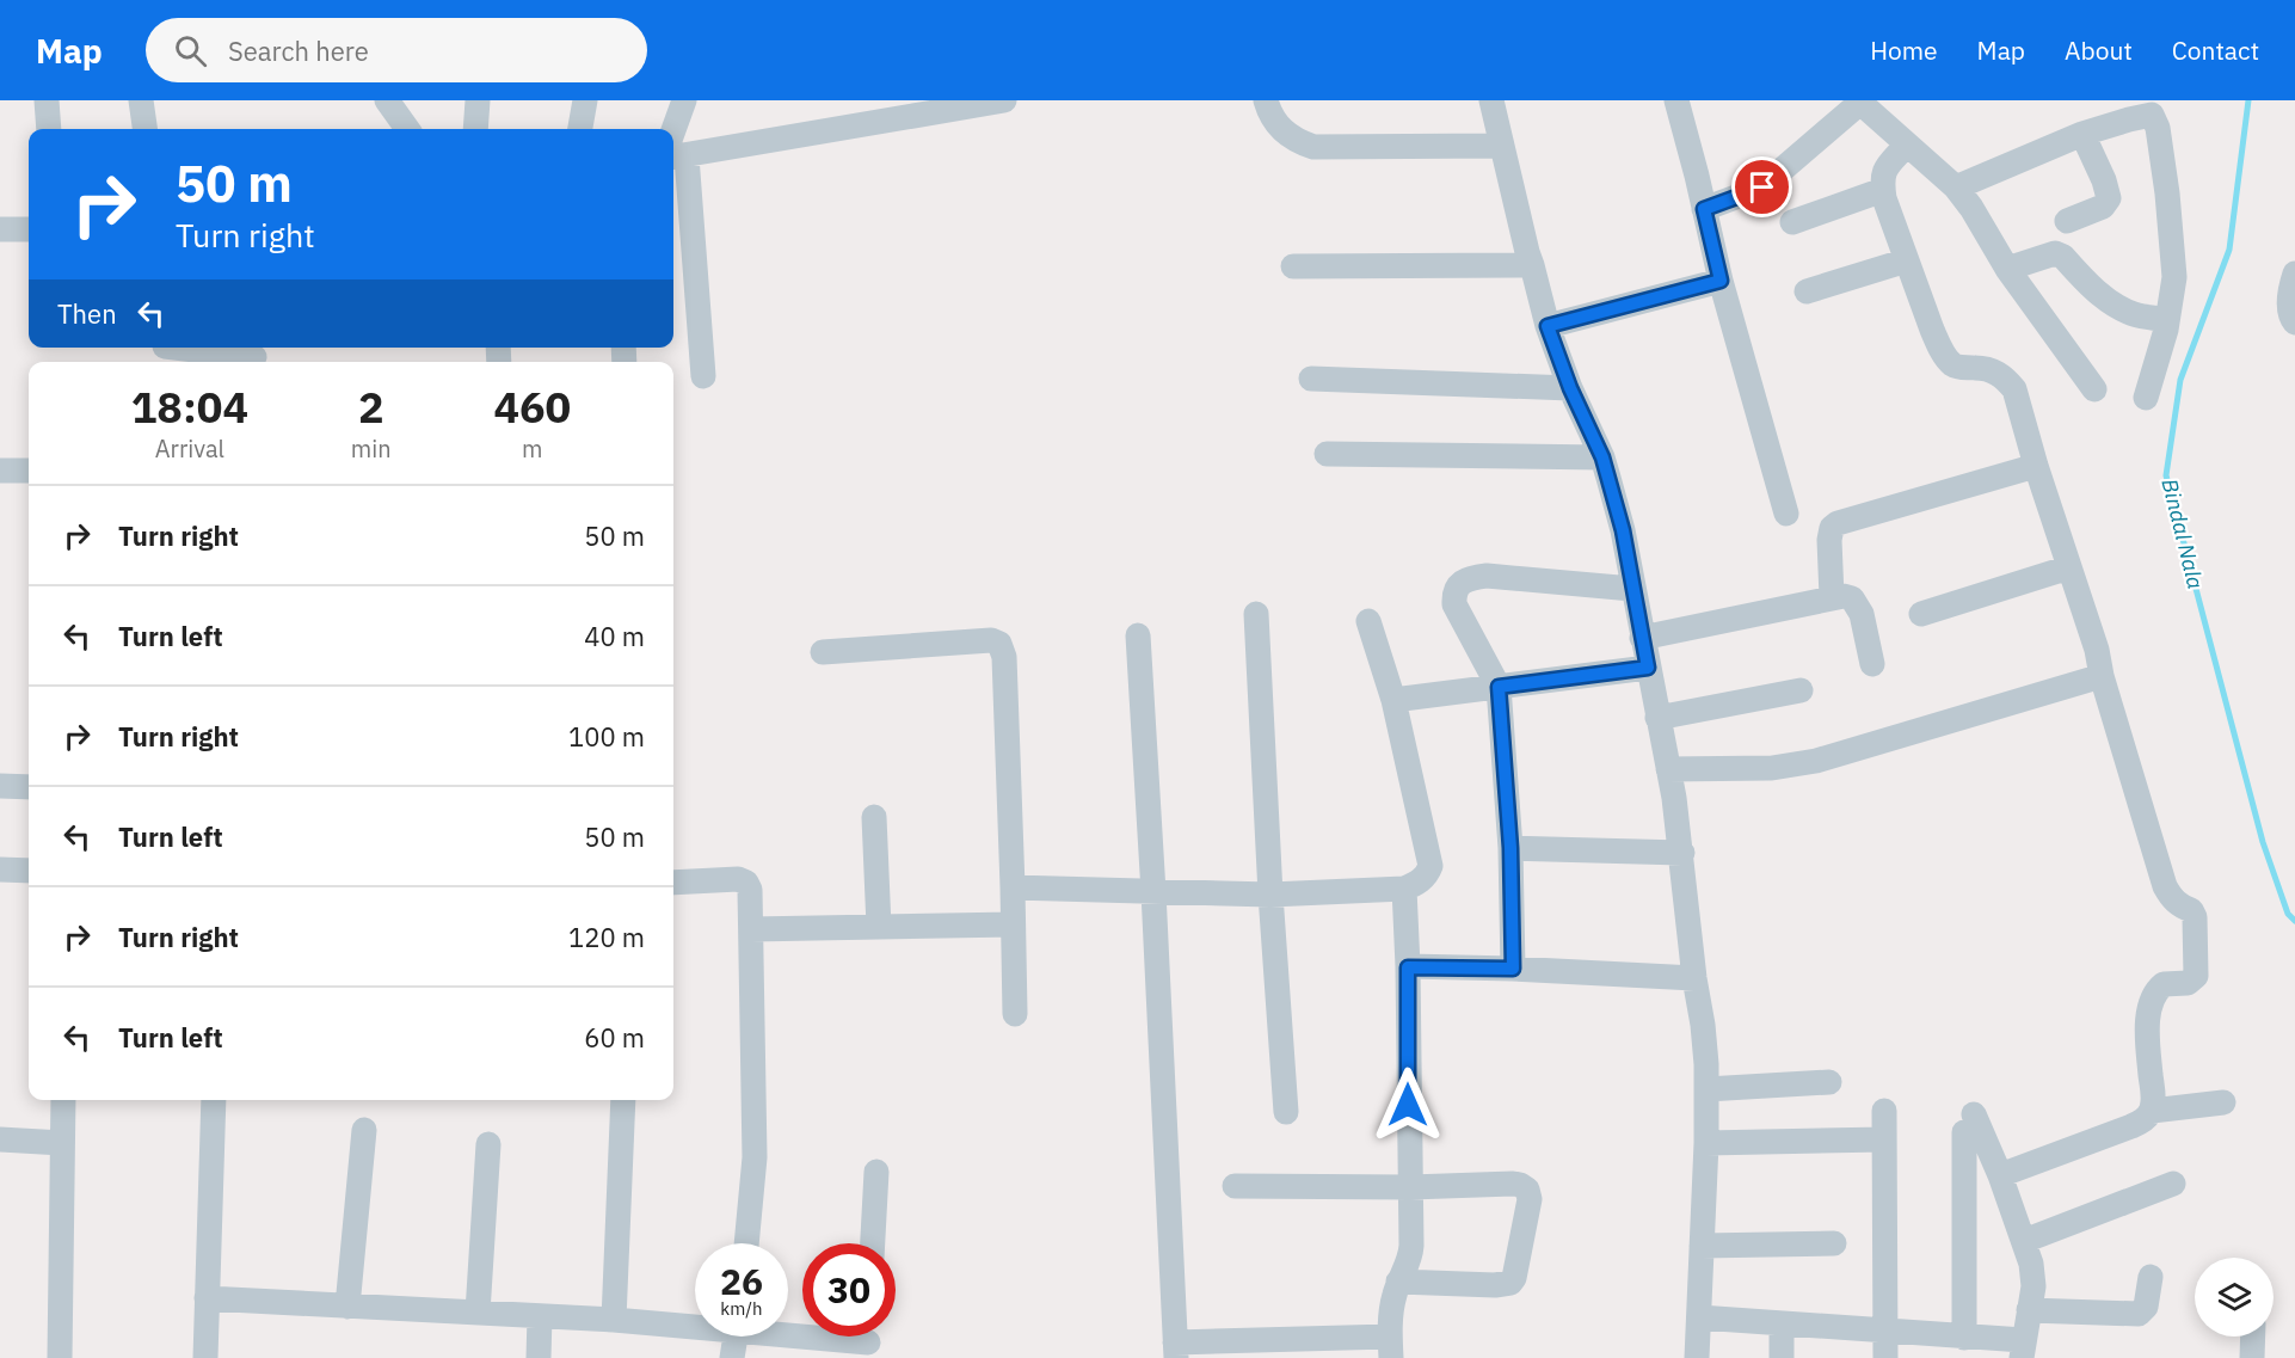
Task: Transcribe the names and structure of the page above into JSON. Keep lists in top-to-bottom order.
{
  "water": ["Bindal Nala"],
  "page": {
    "header": "Map",
    "search": "Search here",
    "nav": [
      "Home",
      "Map",
      "About",
      "Contact"
    ],
    "turn": ["50 m", "Turn right"],
    "then": "Then",
    "eta": [
      "18:04",
      "Arrival",
      "2",
      "min",
      "460",
      "m"
    ],
    "list": [
      {
        "name": "Turn right",
        "value": "50 m"
      },
      {
        "name": "Turn left",
        "value": "40 m"
      },
      {
        "name": "Turn right",
        "value": "100 m"
      },
      {
        "name": "Turn left",
        "value": "50 m"
      },
      {
        "name": "Turn right",
        "value": "120 m"
      },
      {
        "name": "Turn left",
        "value": "60 m"
      }
    ],
    "speed": "26 km/h",
    "limit": "30"
  }
}
